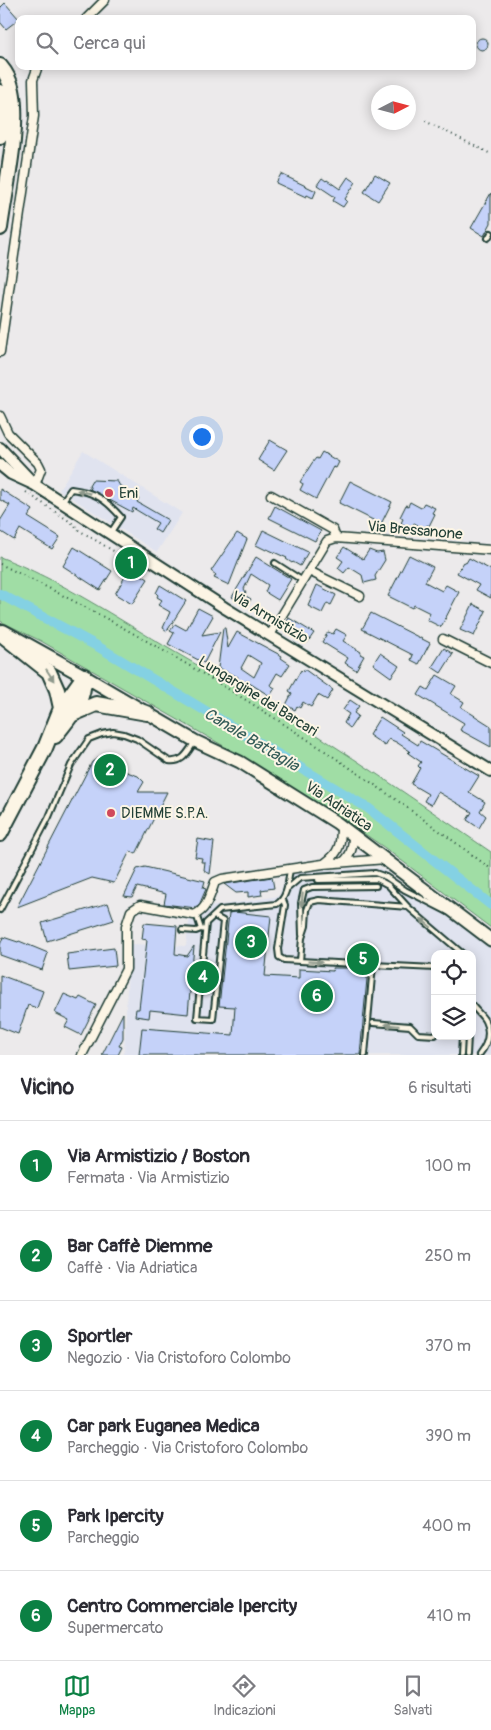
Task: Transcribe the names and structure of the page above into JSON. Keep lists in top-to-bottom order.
{
  "streets": {
    "main road": ["Via Adriatica"],
    "street": ["Via Bressanone", "Via Armistizio"],
    "path": ["Lungargine dei Barcari"]
  },
  "water": ["Canale Battaglia"],
  "places": ["Eni", "DIEMME S.P.A."],
  "north": "right",
  "page": {
    "search": "Cerca qui",
    "pins": [
      "1",
      "2",
      "3",
      "5",
      "4",
      "6"
    ],
    "heading": ["Vicino", "6 risultati"],
    "list": [
      {
        "mark": "1",
        "name": "Via Armistizio / Boston",
        "note": "Fermata · Via Armistizio",
        "value": "100 m"
      },
      {
        "mark": "2",
        "name": "Bar Caffè Diemme",
        "note": "Caffè · Via Adriatica",
        "value": "250 m"
      },
      {
        "mark": "3",
        "name": "Sportler",
        "note": "Negozio · Via Cristoforo Colombo",
        "value": "370 m"
      },
      {
        "mark": "4",
        "name": "Car park Euganea Medica",
        "note": "Parcheggio · Via Cristoforo Colombo",
        "value": "390 m"
      },
      {
        "mark": "5",
        "name": "Park Ipercity",
        "note": "Parcheggio",
        "value": "400 m"
      },
      {
        "mark": "6",
        "name": "Centro Commerciale Ipercity",
        "note": "Supermercato",
        "value": "410 m"
      }
    ],
    "nav": ["Mappa", "Indicazioni", "Salvati"]
  }
}
